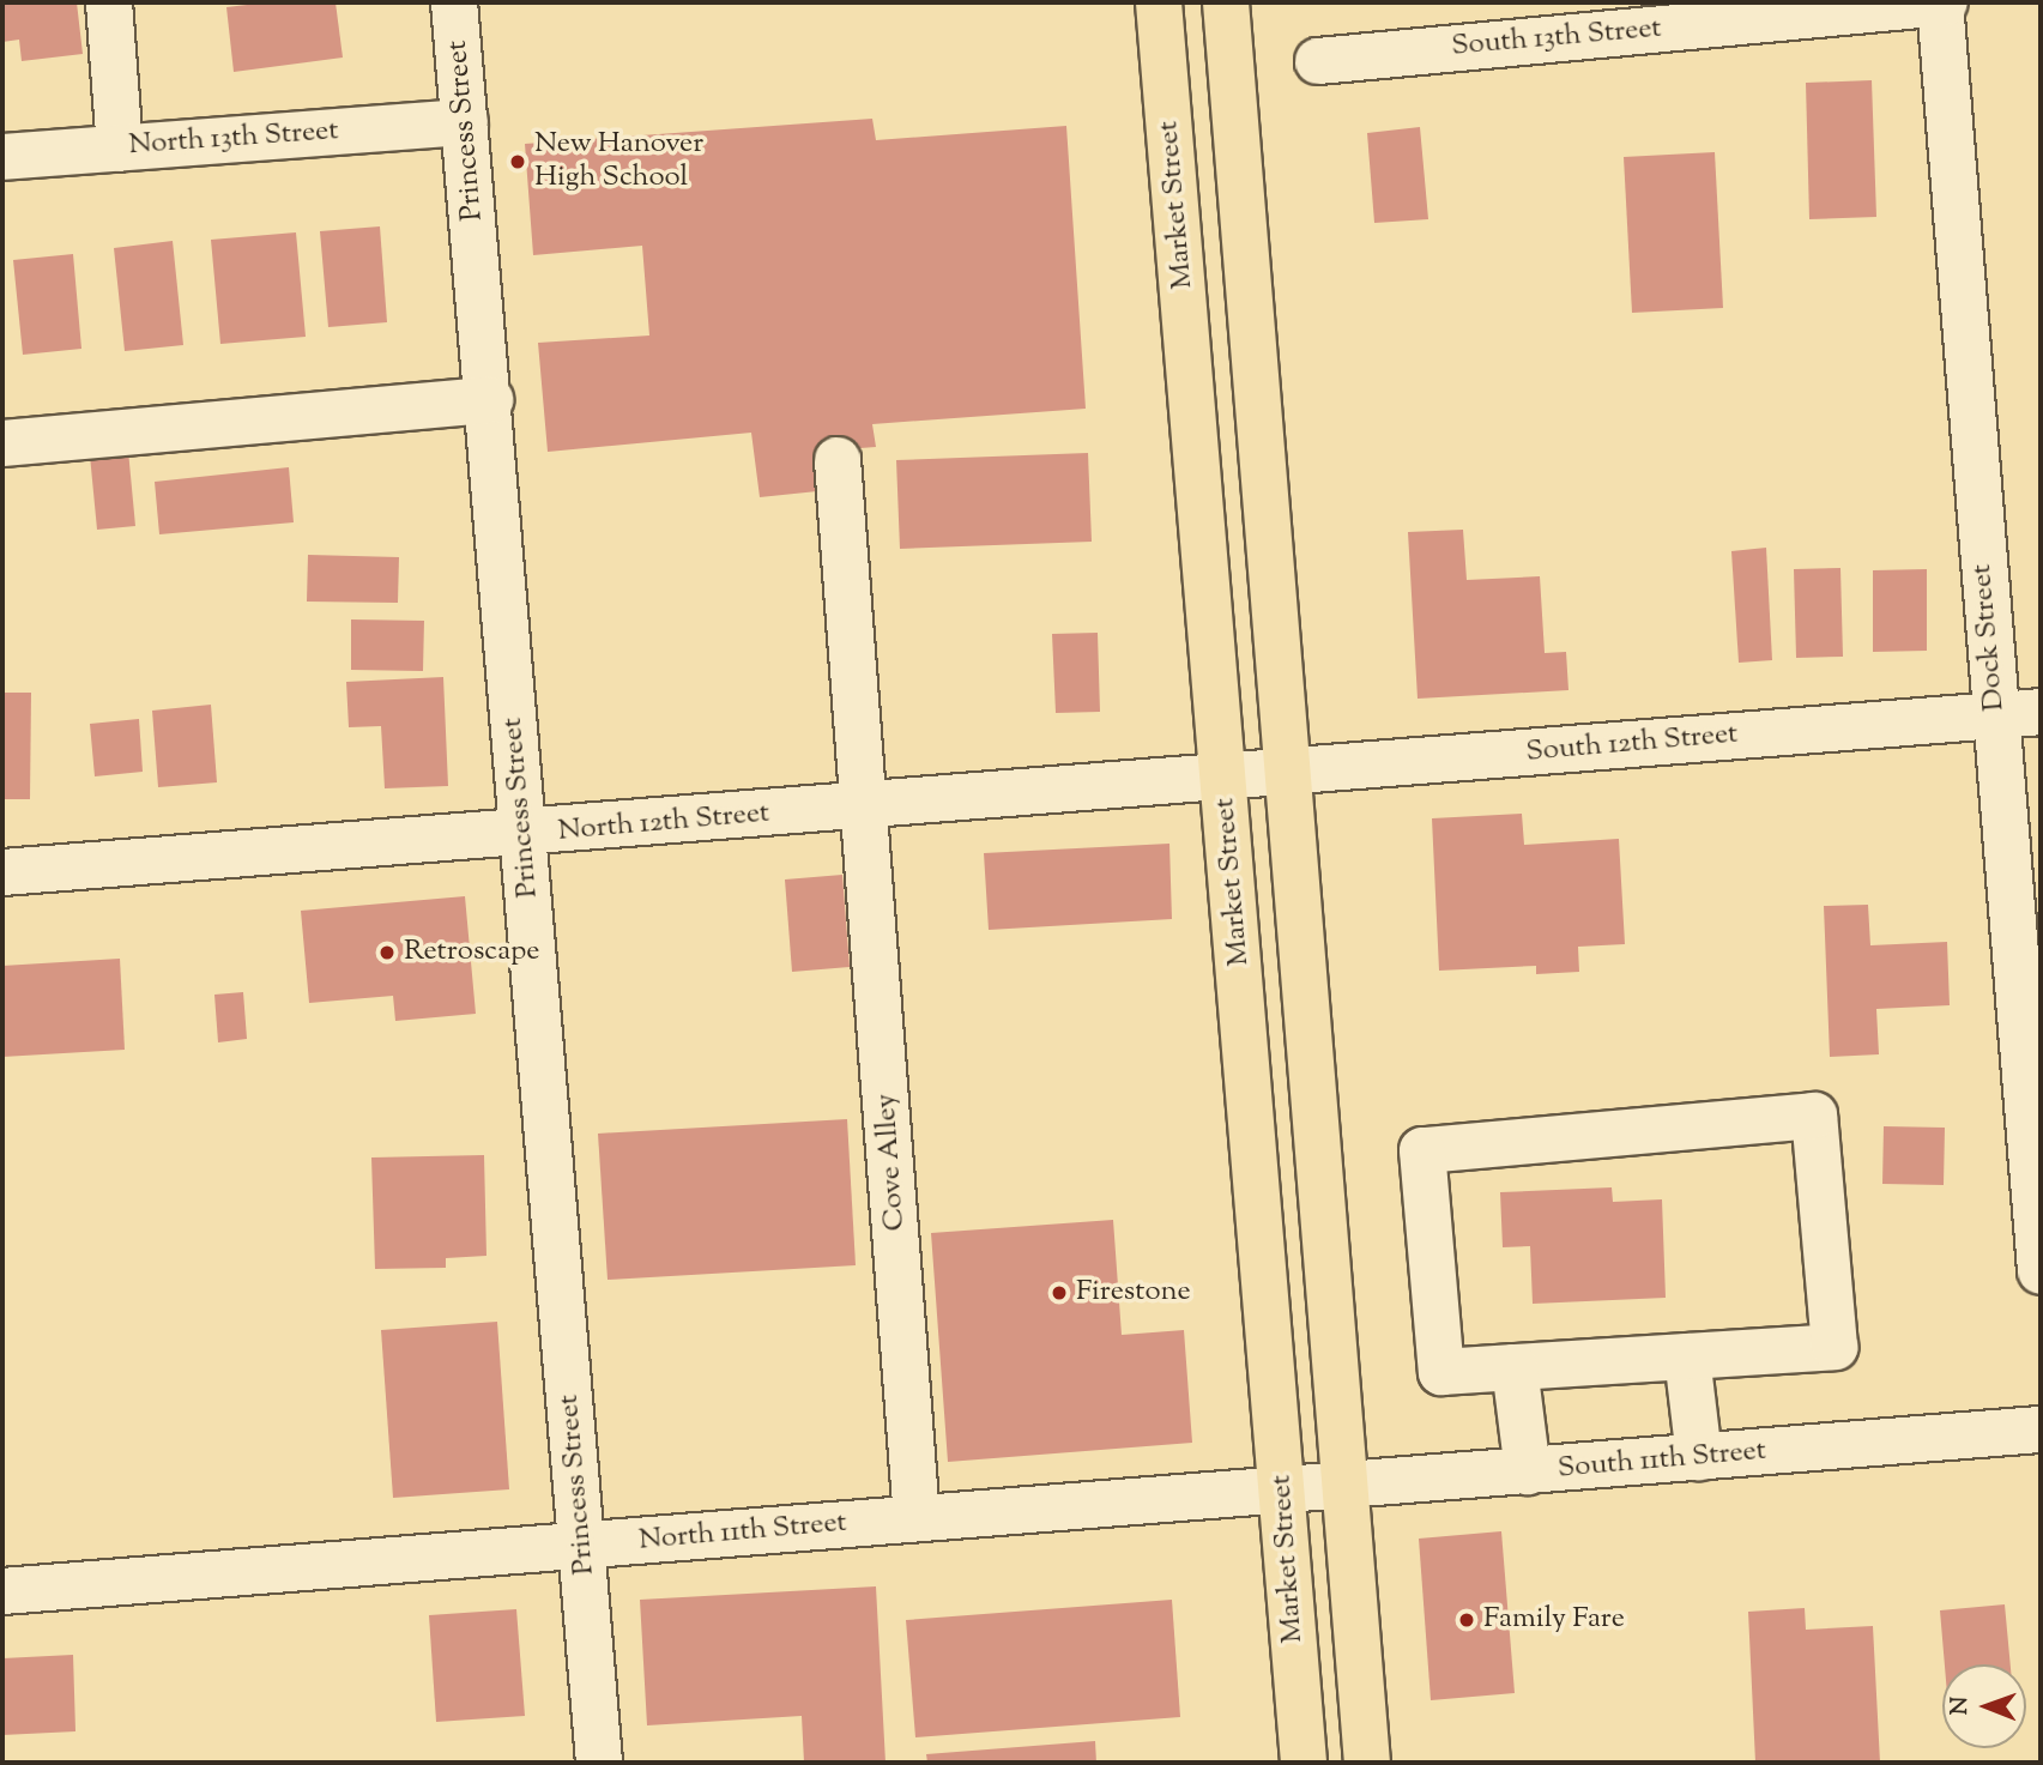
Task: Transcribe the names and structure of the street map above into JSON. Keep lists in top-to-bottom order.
{
  "streets": {
    "main road": ["Market Street"],
    "street": [
      "South 13th Street",
      "Princess Street",
      "North 13th Street",
      "Dock Street",
      "South 12th Street",
      "North 12th Street",
      "Cove Alley",
      "South 11th Street",
      "North 11th Street"
    ]
  },
  "crossings": [
    ["South 13th Street", "Dock Street"],
    ["Princess Street", "North 13th Street"],
    ["Princess Street", "North 12th Street"],
    ["Princess Street", "North 11th Street"],
    ["Market Street", "South 12th Street"],
    ["Market Street", "North 12th Street"],
    ["Market Street", "South 11th Street"],
    ["Market Street", "North 11th Street"],
    ["Dock Street", "South 12th Street"],
    ["South 12th Street", "North 12th Street"],
    ["North 12th Street", "Cove Alley"],
    ["Cove Alley", "North 11th Street"],
    ["South 11th Street", "North 11th Street"]
  ],
  "places": [
    "New Hanover High School",
    "Retroscape",
    "Firestone",
    "Family Fare"
  ],
  "north": "left"
}
